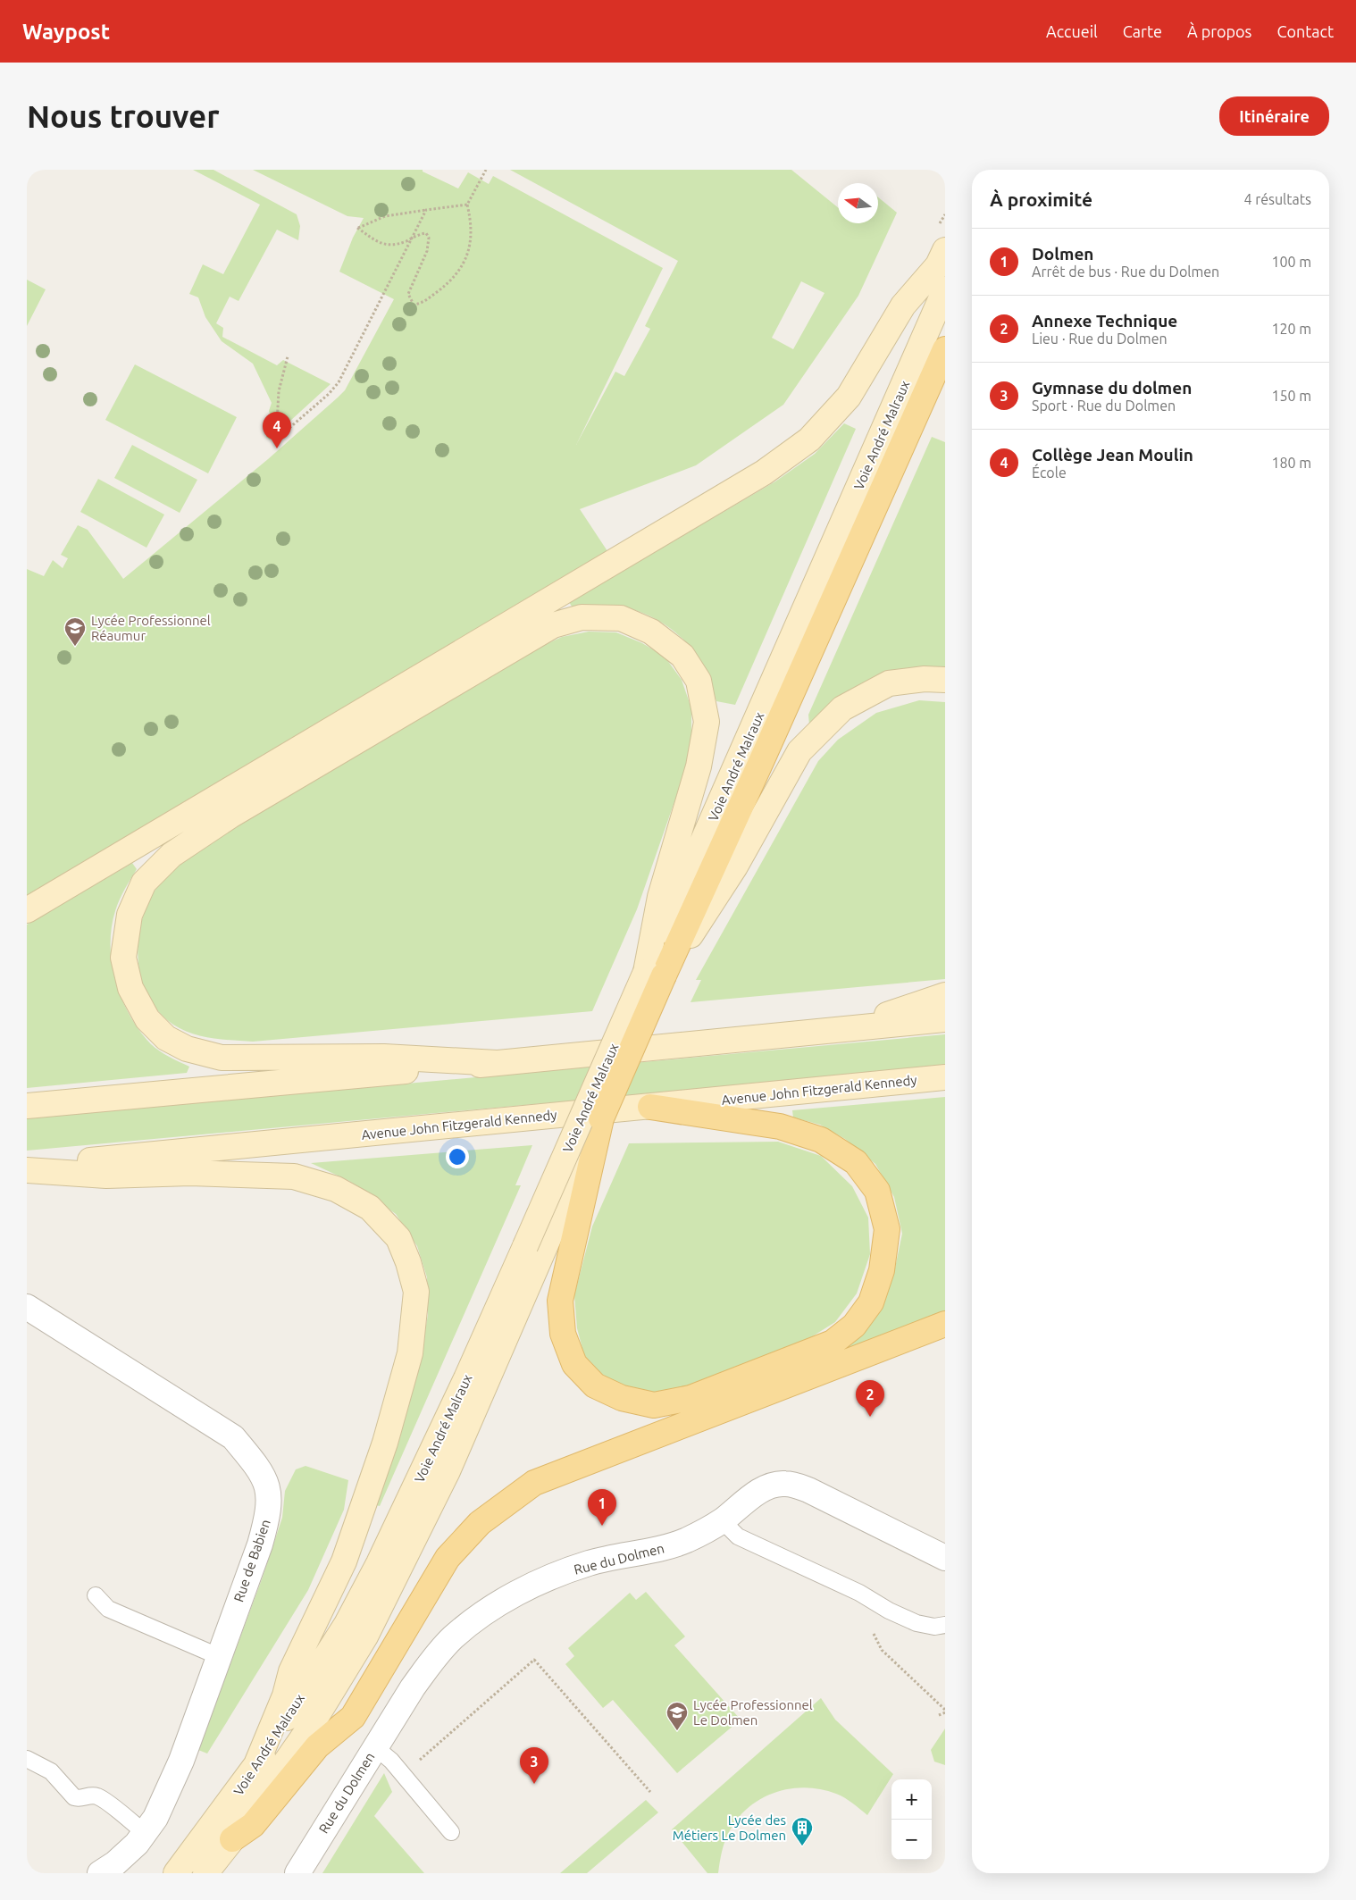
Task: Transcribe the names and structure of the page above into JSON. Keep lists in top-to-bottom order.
{
  "streets": {
    "main road": ["Voie André Malraux", "Avenue John Fitzgerald Kennedy"],
    "street": ["Rue du Dolmen", "Rue de Babien"]
  },
  "places": {
    "school or university": ["Lycée Professionnel Réaumur", "Lycée Professionnel Le Dolmen"],
    "building": ["Lycée des Métiers Le Dolmen"]
  },
  "north": "left",
  "page": {
    "header": "Waypost",
    "nav": [
      "Accueil",
      "Carte",
      "À propos",
      "Contact"
    ],
    "buttons": "Itinéraire",
    "title": "Nous trouver",
    "heading": ["À proximité", "4 résultats"],
    "list": [
      {
        "mark": "1",
        "name": "Dolmen",
        "note": "Arrêt de bus · Rue du Dolmen",
        "value": "100 m"
      },
      {
        "mark": "2",
        "name": "Annexe Technique",
        "note": "Lieu · Rue du Dolmen",
        "value": "120 m"
      },
      {
        "mark": "3",
        "name": "Gymnase du dolmen",
        "note": "Sport · Rue du Dolmen",
        "value": "150 m"
      },
      {
        "mark": "4",
        "name": "Collège Jean Moulin",
        "note": "École",
        "value": "180 m"
      }
    ],
    "pins": [
      "4",
      "2",
      "1",
      "3"
    ],
    "map_buttons": ["+", "−"]
  }
}
